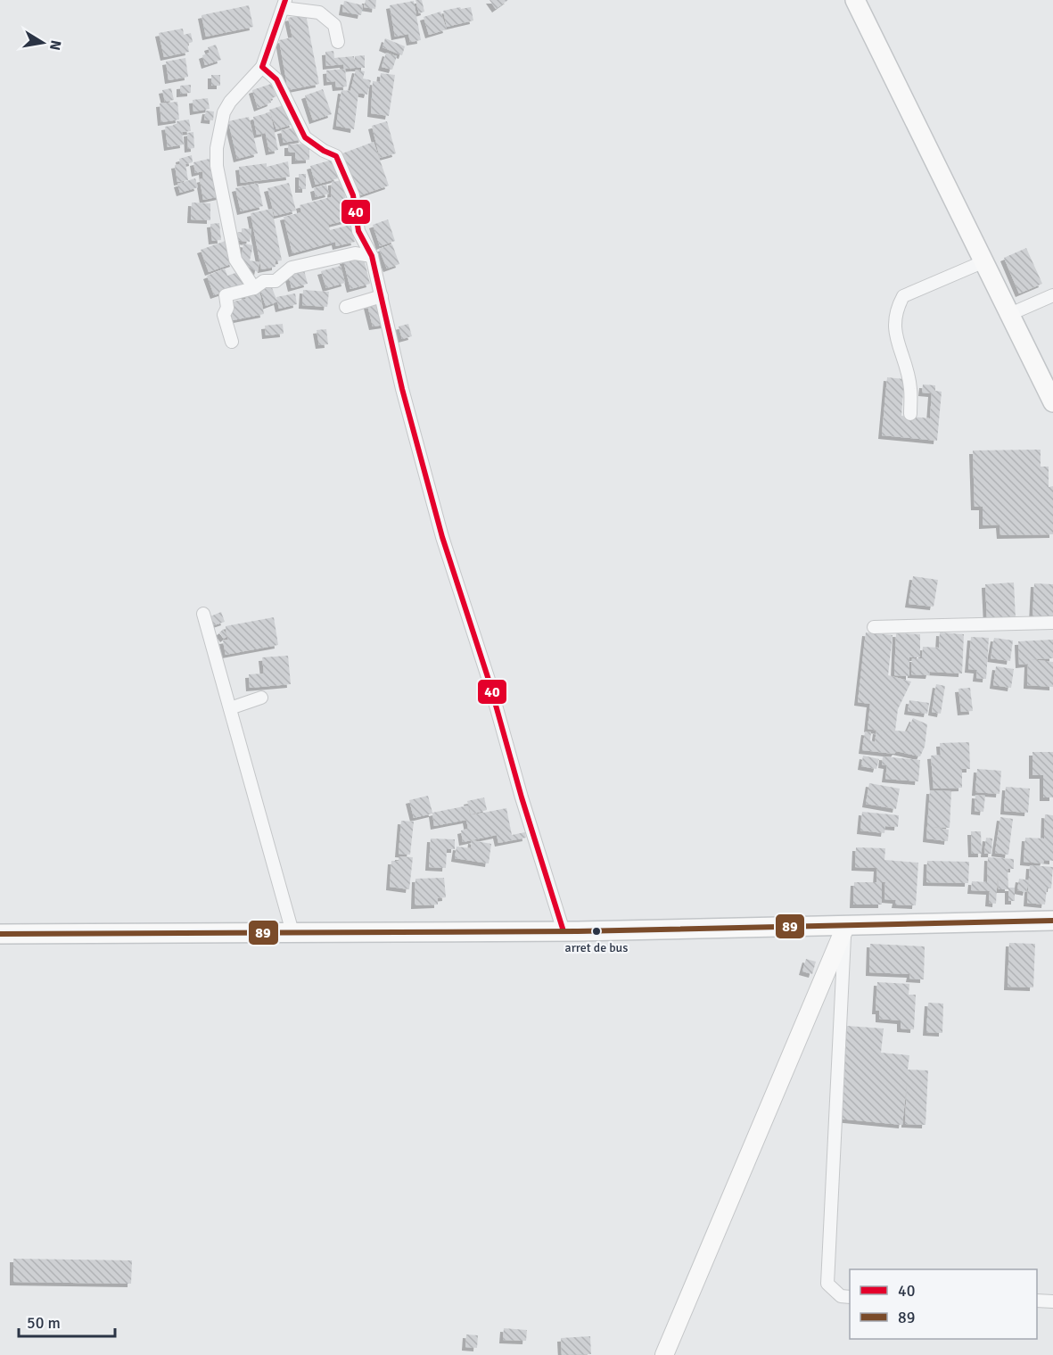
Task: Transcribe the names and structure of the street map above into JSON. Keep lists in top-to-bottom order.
{
  "places": ["arret de bus"],
  "lines": ["transit line 40", "transit line 89"],
  "legend": ["40", "89"],
  "scale_bar": "50 m",
  "north": "right"
}
